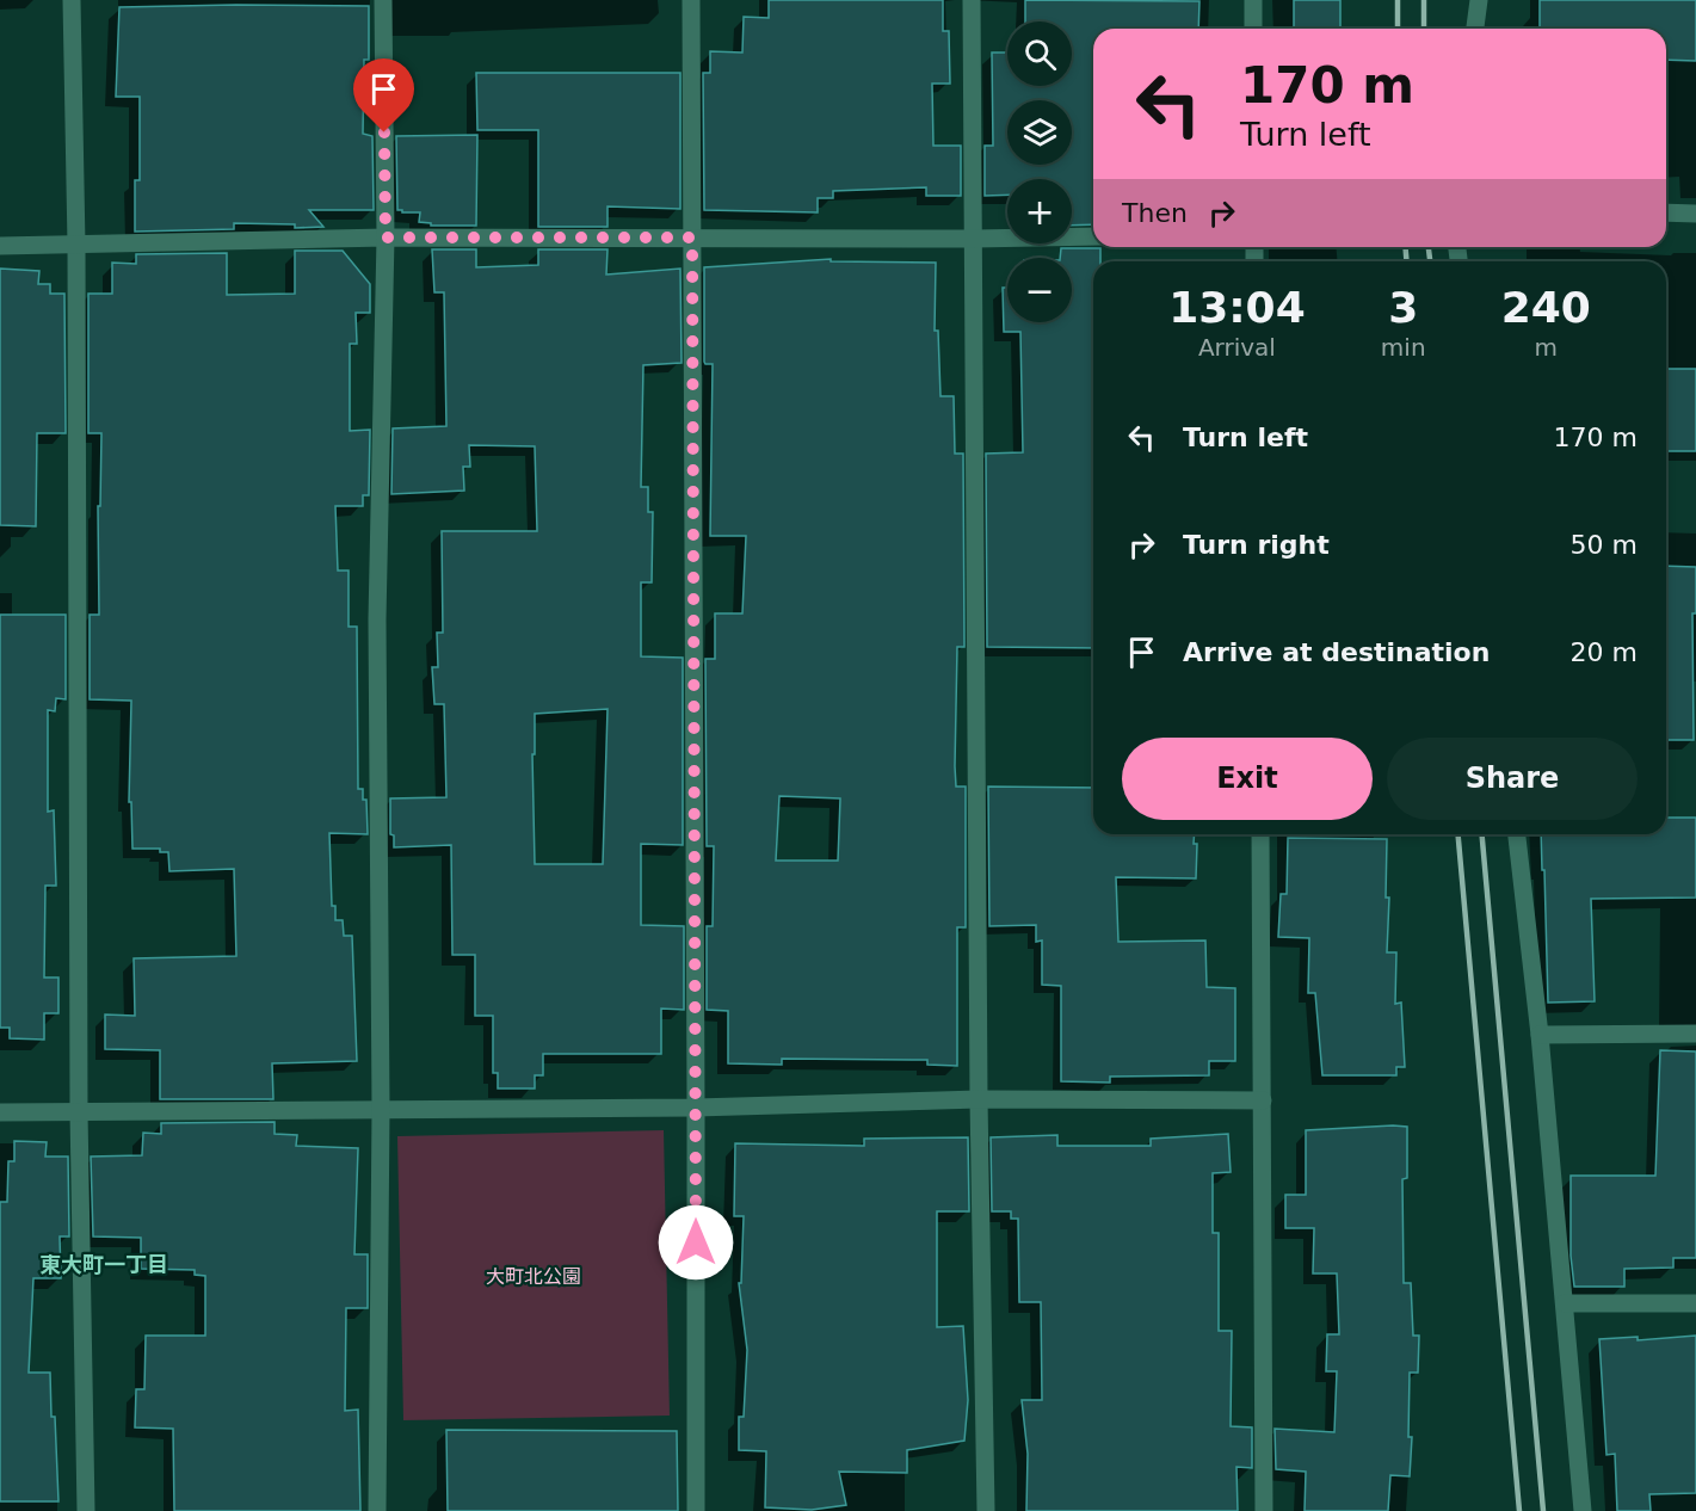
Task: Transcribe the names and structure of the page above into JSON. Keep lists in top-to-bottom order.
{
  "districts": ["東大町一丁目"],
  "parks": ["大町北公園"],
  "page": {
    "map_buttons": ["+", "−"],
    "turn": ["170 m", "Turn left"],
    "then": "Then",
    "eta": [
      "13:04",
      "Arrival",
      "3",
      "min",
      "240",
      "m"
    ],
    "list": [
      {
        "name": "Turn left",
        "value": "170 m"
      },
      {
        "name": "Turn right",
        "value": "50 m"
      },
      {
        "name": "Arrive at destination",
        "value": "20 m"
      }
    ],
    "buttons": ["Exit", "Share"]
  }
}
